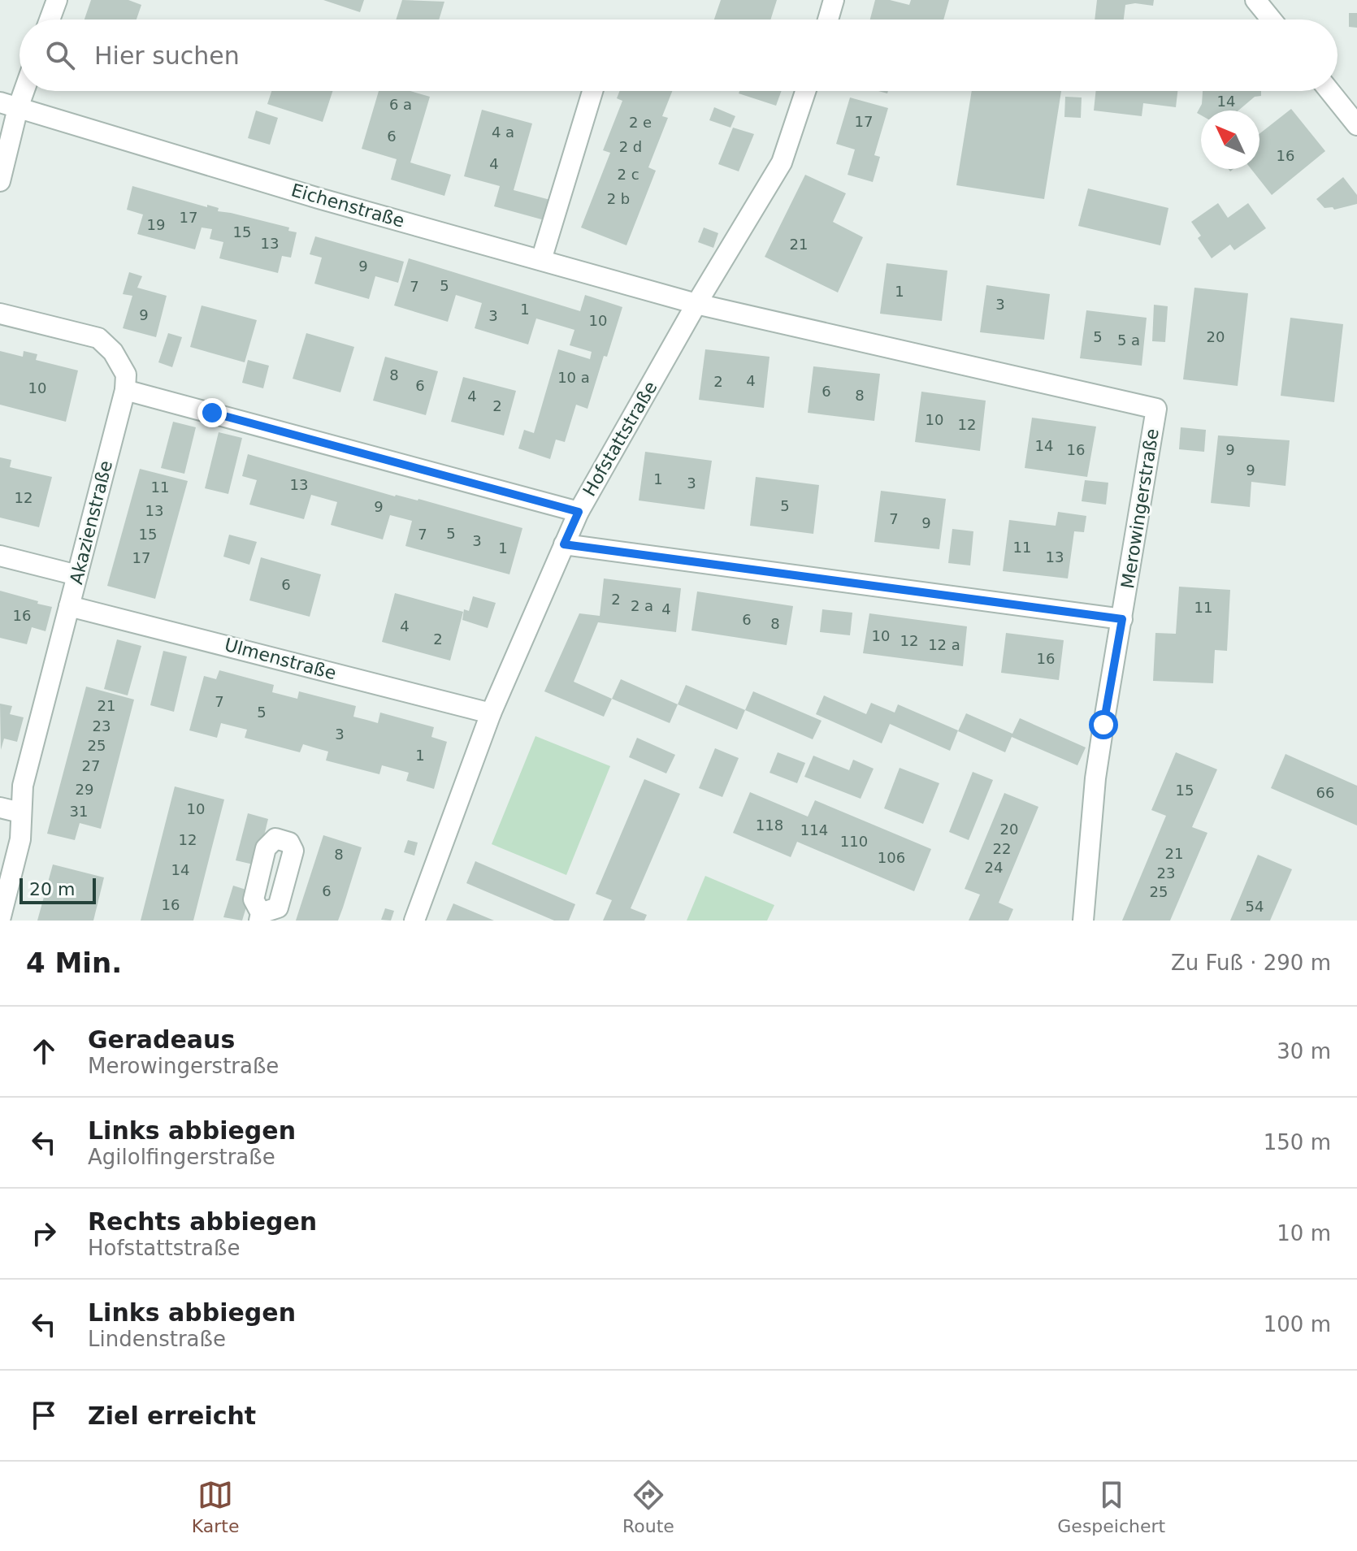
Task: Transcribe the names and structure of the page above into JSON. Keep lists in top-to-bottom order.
{
  "streets": {
    "street": [
      "Eichenstraße",
      "Hofstattstraße",
      "Merowingerstraße",
      "Akazienstraße",
      "Ulmenstraße"
    ]
  },
  "crossings": [
    ["Eichenstraße", "Hofstattstraße"],
    ["Eichenstraße", "Merowingerstraße"],
    ["Hofstattstraße", "Merowingerstraße"],
    ["Hofstattstraße", "Ulmenstraße"],
    ["Akazienstraße", "Ulmenstraße"]
  ],
  "house_numbers": [
    "14",
    "6 a",
    "17",
    "2 e",
    "4 a",
    "6",
    "2 d",
    "16",
    "4",
    "2 c",
    "2 b",
    "17",
    "19",
    "15",
    "13",
    "21",
    "9",
    "5",
    "7",
    "1",
    "3",
    "1",
    "9",
    "3",
    "10",
    "5",
    "20",
    "5 a",
    "8",
    "10 a",
    "4",
    "2",
    "6",
    "10",
    "6",
    "8",
    "4",
    "2",
    "10",
    "12",
    "14",
    "16",
    "9",
    "9",
    "1",
    "3",
    "13",
    "11",
    "12",
    "5",
    "9",
    "13",
    "7",
    "9",
    "5",
    "15",
    "7",
    "3",
    "11",
    "1",
    "13",
    "17",
    "6",
    "2",
    "2 a",
    "11",
    "4",
    "16",
    "6",
    "8",
    "4",
    "10",
    "2",
    "12",
    "12 a",
    "16",
    "7",
    "21",
    "5",
    "23",
    "3",
    "25",
    "1",
    "27",
    "29",
    "15",
    "66",
    "10",
    "31",
    "118",
    "20",
    "114",
    "12",
    "110",
    "22",
    "21",
    "8",
    "106",
    "24",
    "14",
    "23",
    "6",
    "25",
    "16",
    "54"
  ],
  "scale_bar": "20 m",
  "north": "top left",
  "page": {
    "search": "Hier suchen",
    "scale": "20 m",
    "heading": ["4 Min.", "Zu Fuß · 290 m"],
    "list": [
      ["Geradeaus", "Merowingerstraße", "30 m"],
      ["Links abbiegen", "Agilolfingerstraße", "150 m"],
      ["Rechts abbiegen", "Hofstattstraße", "10 m"],
      ["Links abbiegen", "Lindenstraße", "100 m"],
      "Ziel erreicht"
    ],
    "nav": ["Karte", "Route", "Gespeichert"]
  }
}
